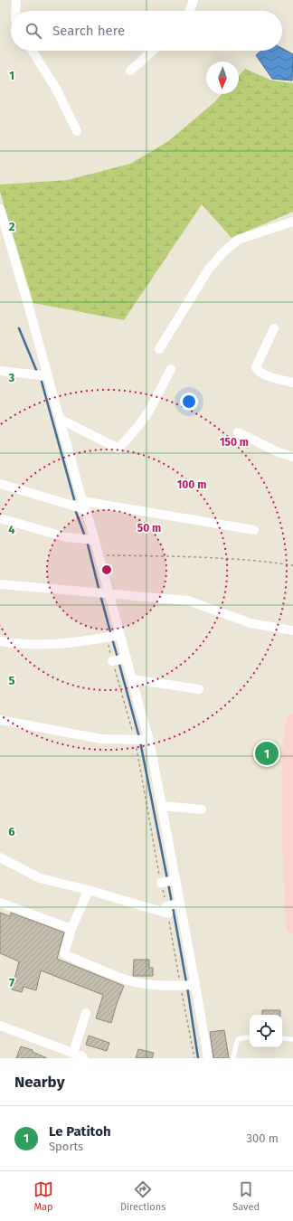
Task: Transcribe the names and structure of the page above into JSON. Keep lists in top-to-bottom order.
{
  "north": "bottom",
  "page": {
    "search": "Search here",
    "pins": "1",
    "heading": "Nearby",
    "list": [
      {
        "mark": "1",
        "name": "Le Patitoh",
        "note": "Sports",
        "value": "300 m"
      }
    ],
    "nav": ["Map", "Directions", "Saved"]
  },
  "grid": {
    "rows": [
      "1",
      "2",
      "3",
      "4",
      "5",
      "6",
      "7"
    ]
  },
  "rings": ["150 m", "100 m", "50 m"]
}
